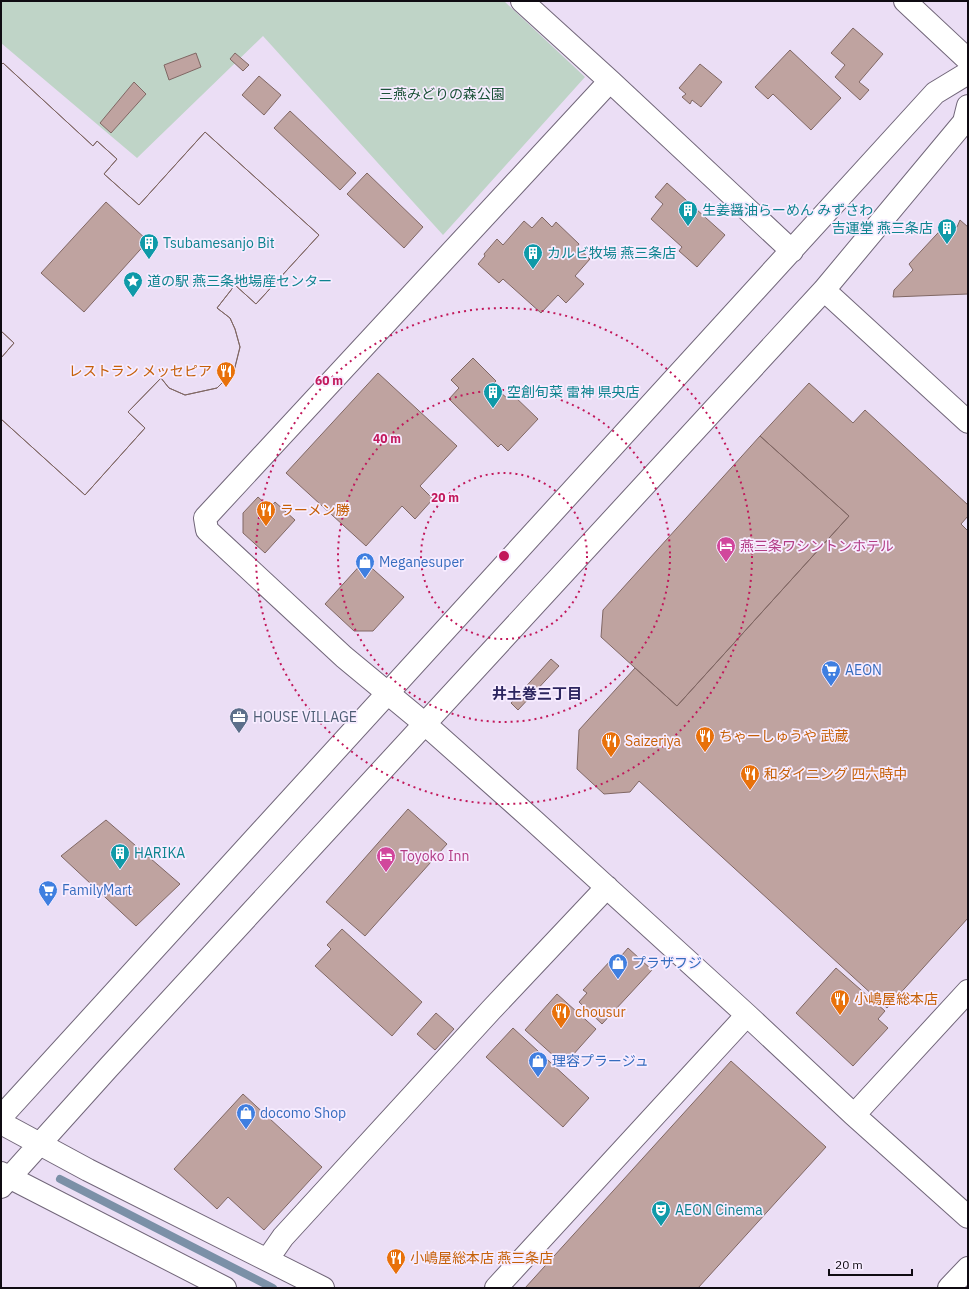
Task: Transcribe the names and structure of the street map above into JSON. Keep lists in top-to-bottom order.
{
  "districts": ["井土巻三丁目"],
  "parks": ["三燕みどりの森公園"],
  "places": {
    "building": [
      "生姜醤油らーめん みずさわ",
      "吉運堂 燕三条店",
      "Tsubamesanjo Bit",
      "カルビ牧場 燕三条店",
      "空創旬菜 雷神 県央店",
      "HARIKA"
    ],
    "place": ["道の駅 燕三条地場産センター"],
    "restaurant": [
      "レストラン メッセピア",
      "ラーメン勝",
      "ちゃーしゅうや 武蔵",
      "Saizeriya",
      "和ダイニング 四六時中",
      "小嶋屋総本店",
      "chousur",
      "小嶋屋総本店 燕三条店"
    ],
    "hotel": ["燕三条ワシントンホテル", "Toyoko Inn"],
    "shop": [
      "Meganesuper",
      "プラザフジ",
      "理容プラージュ",
      "docomo Shop"
    ],
    "supermarket": ["AEON", "FamilyMart"],
    "office": ["HOUSE VILLAGE"],
    "theatre": ["AEON Cinema"]
  },
  "scale_bar": "20 m",
  "rings": ["60 m", "40 m", "20 m"]
}
